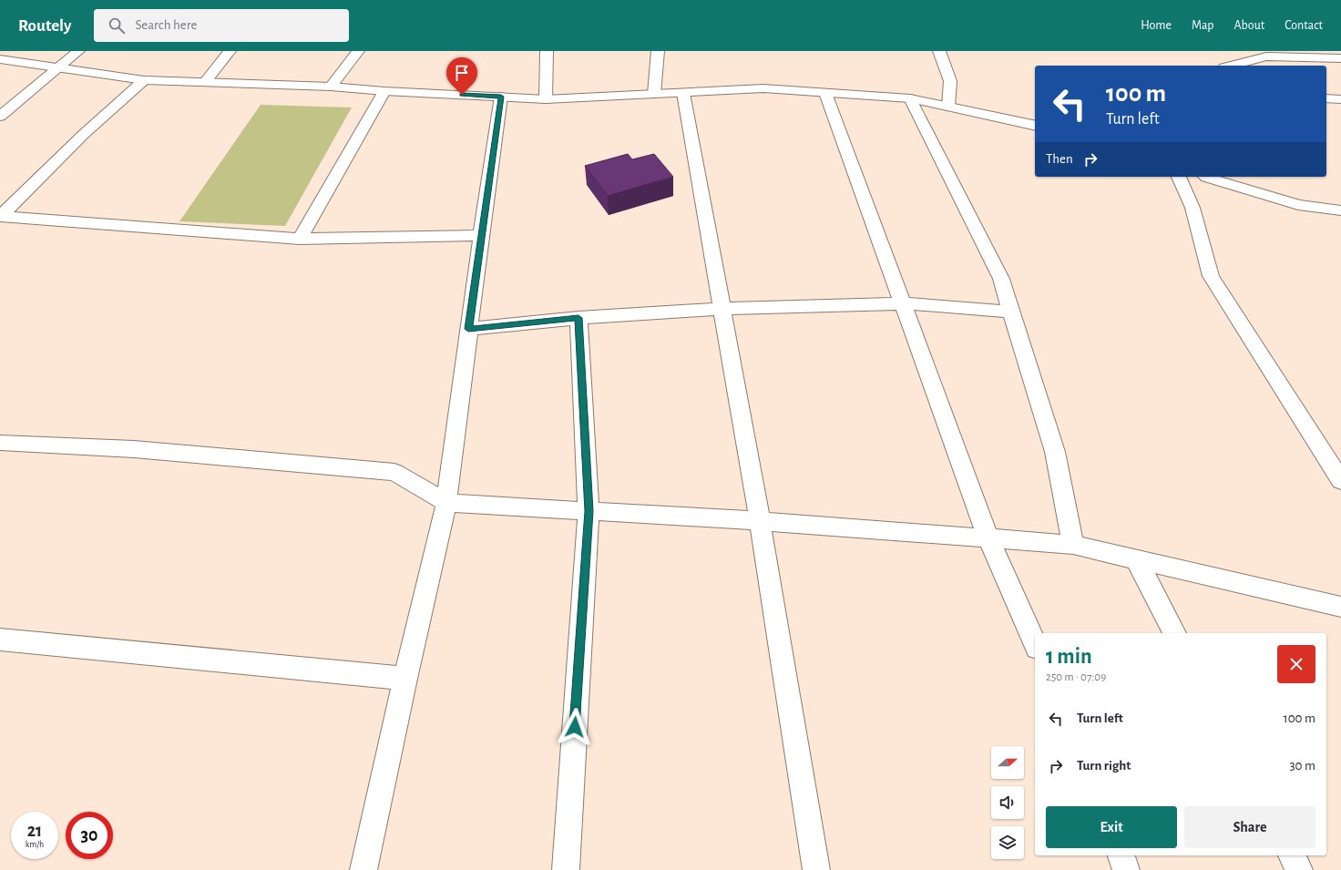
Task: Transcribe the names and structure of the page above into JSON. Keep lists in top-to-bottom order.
{
  "north": "right",
  "page": {
    "header": "Routely",
    "search": "Search here",
    "nav": [
      "Home",
      "Map",
      "About",
      "Contact"
    ],
    "turn": ["100 m", "Turn left"],
    "then": "Then",
    "heading": ["1 min", "250 m · 07:09"],
    "list": [
      {
        "name": "Turn left",
        "value": "100 m"
      },
      {
        "name": "Turn right",
        "value": "30 m"
      }
    ],
    "buttons": ["Exit", "Share"],
    "speed": "21 km/h",
    "limit": "30"
  }
}
